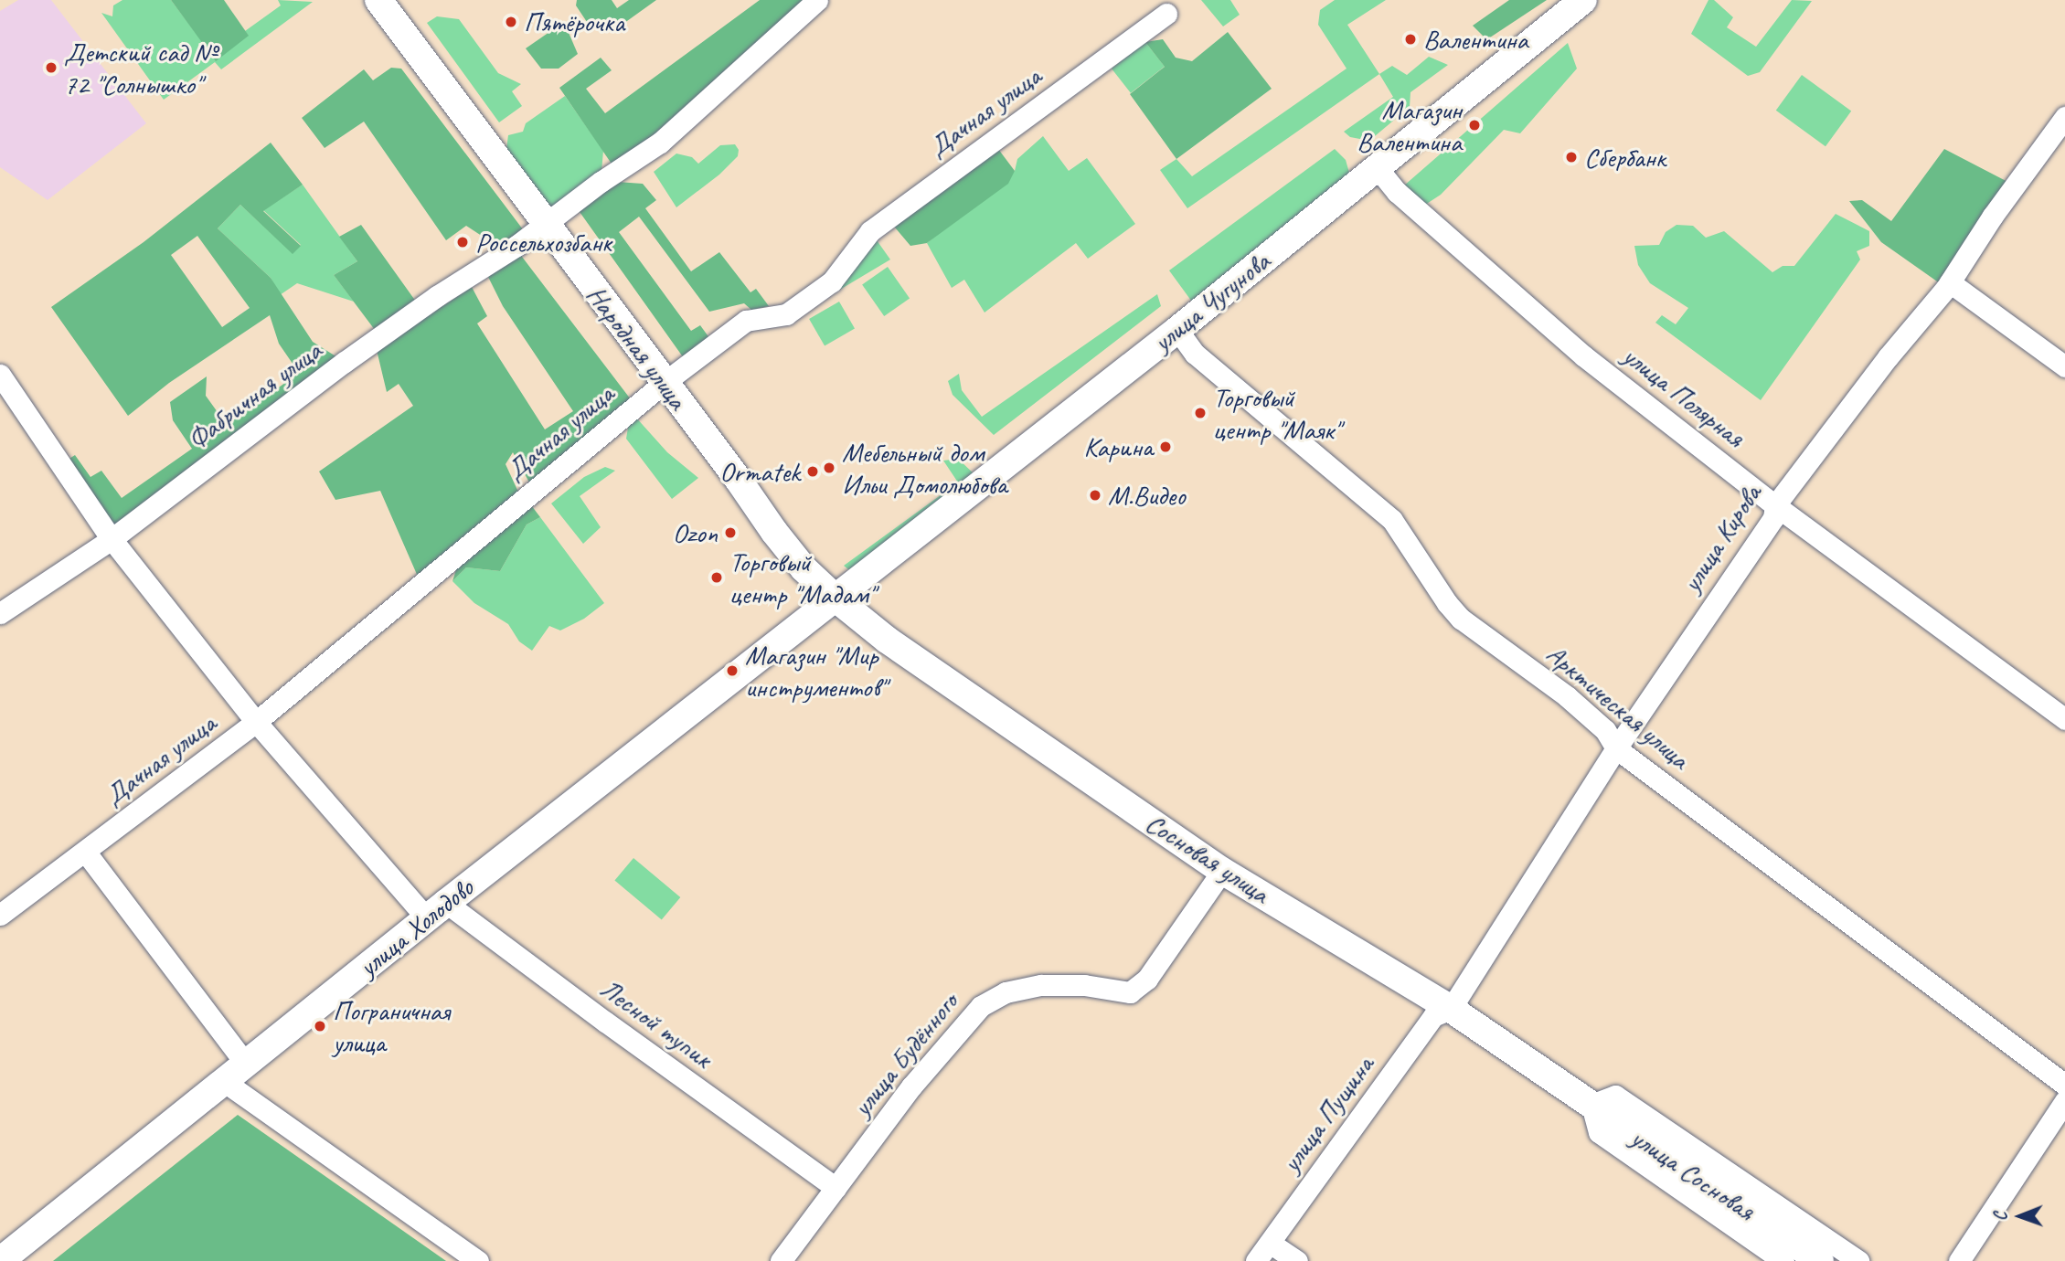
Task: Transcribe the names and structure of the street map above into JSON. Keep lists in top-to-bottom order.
{
  "streets": {
    "main road": [
      "улица Чугунова",
      "Народная улица",
      "Сосновая улица",
      "улица Холодово",
      "улица Сосновая"
    ],
    "street": [
      "Дачная улица",
      "Фабричная улица",
      "улица Полярная",
      "улица Кирова",
      "Арктическая улица",
      "Лесной тупик",
      "улица Будённого",
      "улица Пущина"
    ]
  },
  "crossings": [
    ["Дачная улица", "Народная улица"],
    ["Дачная улица", "Лесной тупик"],
    ["улица Чугунова", "Народная улица"],
    ["улица Чугунова", "улица Полярная"],
    ["улица Чугунова", "Арктическая улица"],
    ["улица Чугунова", "Сосновая улица"],
    ["улица Чугунова", "улица Холодово"],
    ["Народная улица", "Фабричная улица"],
    ["Народная улица", "Сосновая улица"],
    ["Народная улица", "улица Холодово"],
    ["Фабричная улица", "Лесной тупик"],
    ["улица Полярная", "улица Кирова"],
    ["улица Кирова", "Арктическая улица"],
    ["улица Кирова", "Сосновая улица"],
    ["улица Кирова", "улица Пущина"],
    ["Сосновая улица", "улица Холодово"],
    ["Сосновая улица", "улица Будённого"],
    ["Сосновая улица", "улица Пущина"],
    ["Сосновая улица", "улица Сосновая"],
    ["улица Холодово", "Лесной тупик"],
    ["Лесной тупик", "улица Будённого"]
  ],
  "places": [
    "Пятёрочка",
    "Валентина",
    "Детский сад № 72 \"Солнышко\"",
    "Магазин Валентина",
    "Сбербанк",
    "Россельхозбанк",
    "Торговый центр \"Маяк\"",
    "Карина",
    "Мебельный дом Ильи Домолюбова",
    "Ormatek",
    "М.Видео",
    "Ozon",
    "Торговый центр \"Мадам\"",
    "Магазин \"Мир инструментов\"",
    "Пограничная улица"
  ],
  "north": "left"
}
